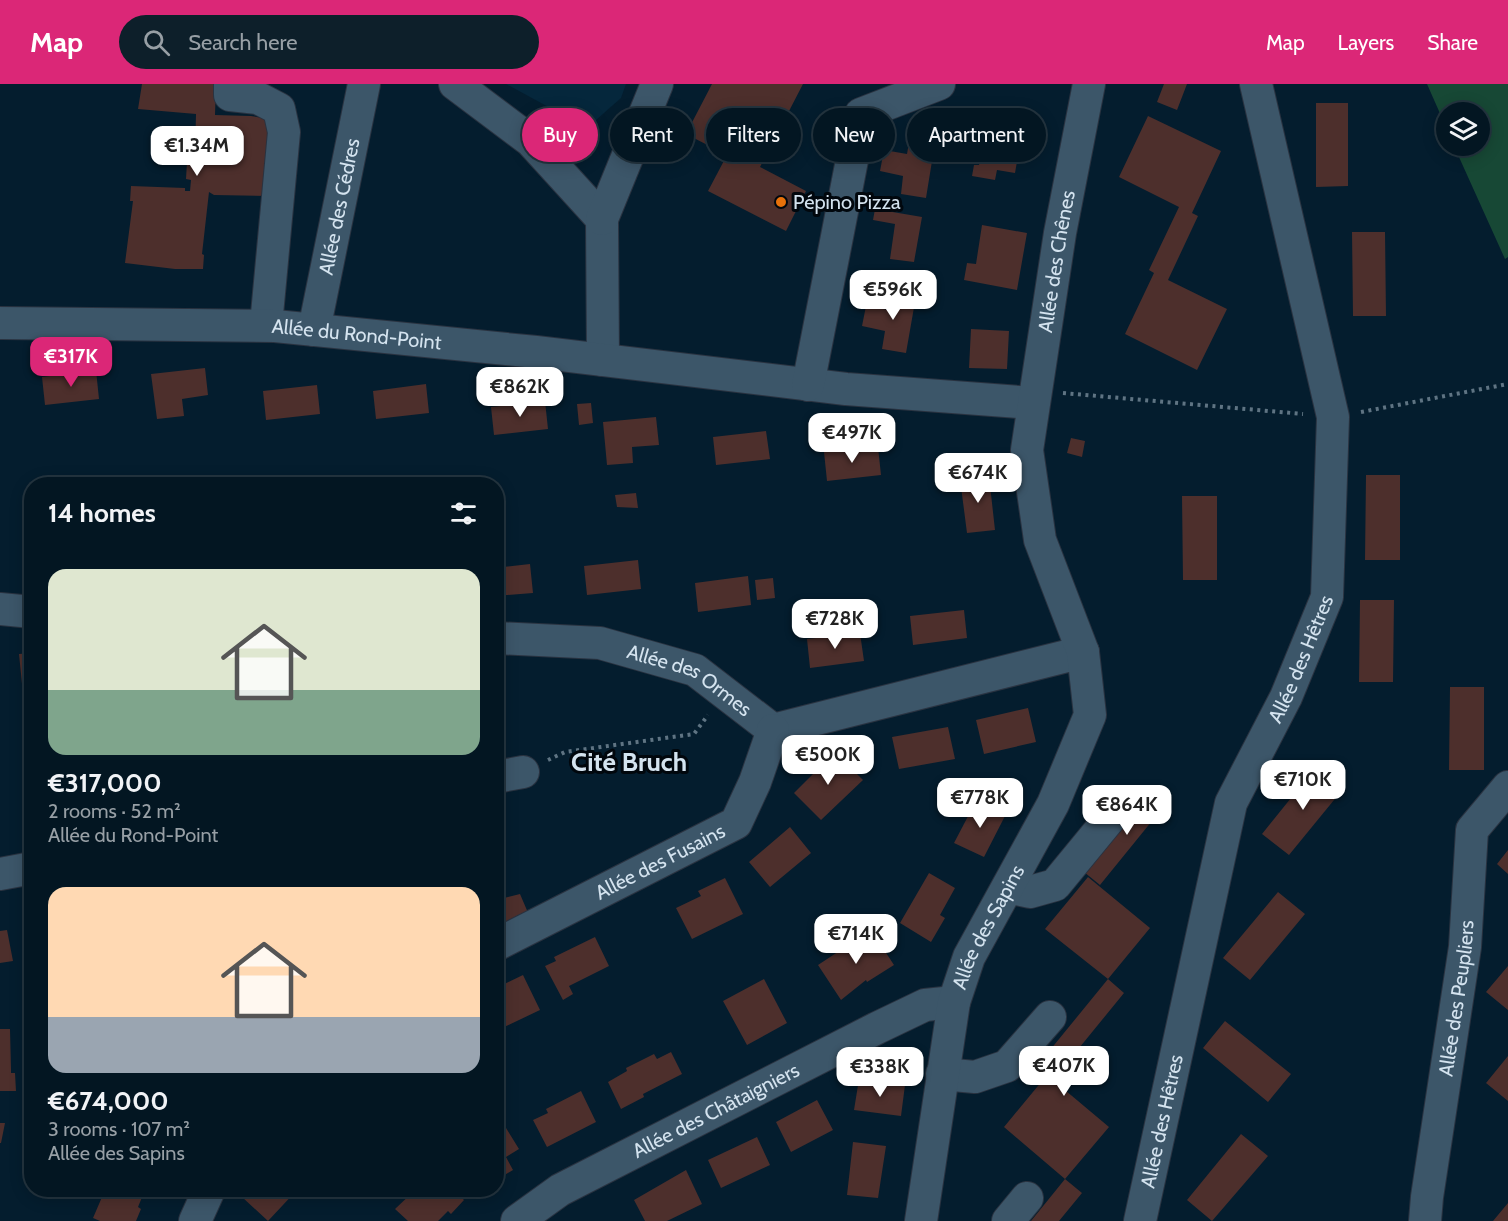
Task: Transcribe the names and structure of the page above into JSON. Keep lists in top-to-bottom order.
{
  "streets": {
    "street": [
      "Allée des Cédres",
      "Allée des Chênes",
      "Allée du Rond-Point",
      "Allée des Hêtres",
      "Allée des Ormes",
      "Allée des Fusains",
      "Allée des Sapins",
      "Allée des Peupliers",
      "Allée des Châtaigniers"
    ]
  },
  "crossings": [
    ["Allée des Cédres", "Allée du Rond-Point"],
    ["Allée des Chênes", "Allée du Rond-Point"],
    ["Allée des Chênes", "Allée des Sapins"],
    ["Allée du Rond-Point", "Allée des Sapins"],
    ["Allée des Ormes", "Allée des Fusains"],
    ["Allée des Ormes", "Allée des Sapins"],
    ["Allée des Sapins", "Allée des Châtaigniers"]
  ],
  "districts": ["Cité Bruch"],
  "places": ["Pépino Pizza"],
  "page": {
    "header": "Map",
    "search": "Search here",
    "nav": ["Map", "Layers", "Share"],
    "chip": [
      "Buy",
      "Rent",
      "Filters",
      "New",
      "Apartment"
    ],
    "price": [
      "€1.34M",
      "€596K",
      "€317K",
      "€862K",
      "€497K",
      "€674K",
      "€728K",
      "€500K",
      "€710K",
      "€778K",
      "€864K",
      "€714K",
      "€407K",
      "€338K"
    ],
    "heading": "14 homes",
    "list": [
      {
        "name": "€317,000",
        "note": "2 rooms · 52 m² · Allée du Rond-Point"
      },
      {
        "name": "€674,000",
        "note": "3 rooms · 107 m² · Allée des Sapins"
      }
    ]
  }
}
